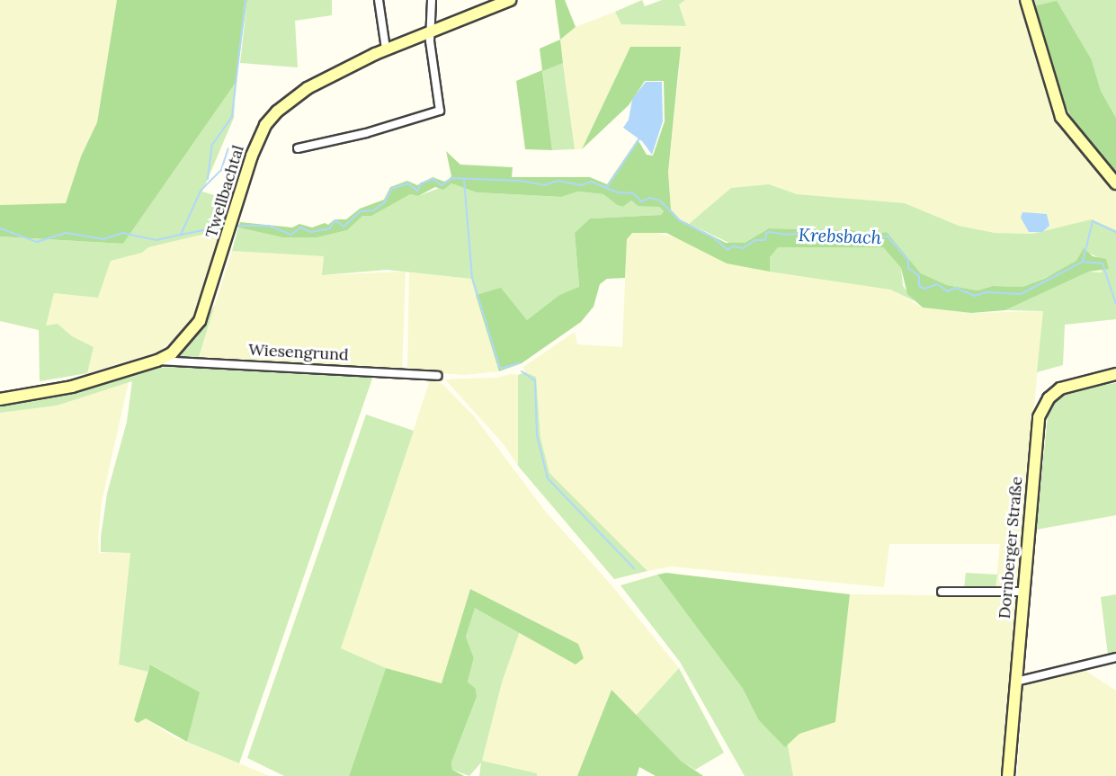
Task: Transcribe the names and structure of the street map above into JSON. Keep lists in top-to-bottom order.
{
  "streets": {
    "street": ["Twellbachtal", "Wiesengrund", "Dornberger Straße"]
  },
  "crossings": [
    ["Twellbachtal", "Wiesengrund"]
  ],
  "water": ["Krebsbach"]
}
